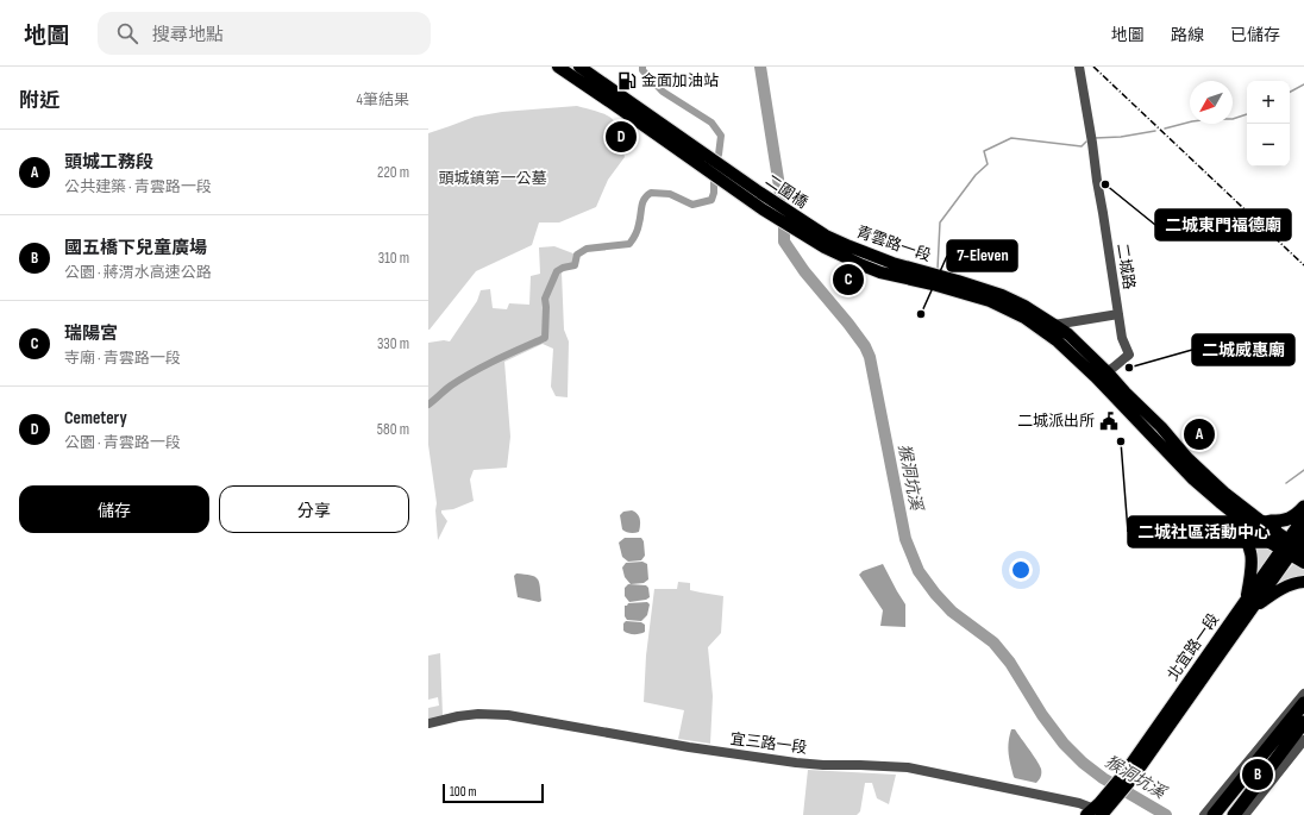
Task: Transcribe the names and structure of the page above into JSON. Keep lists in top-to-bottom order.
{
  "streets": {
    "main road": ["二圍橋", "青雲路一段", "北宜路一段"],
    "street": ["二城路", "宜三路一段"]
  },
  "crossings": [
    ["二圍橋", "青雲路一段"],
    ["青雲路一段", "二城路"],
    ["青雲路一段", "北宜路一段"],
    ["北宜路一段", "宜三路一段"]
  ],
  "water": ["猴洞坑溪"],
  "parks": ["頭城鎮第一公墓"],
  "places": {
    "fuel station": ["金面加油站"],
    "other": [
      "二城東門福德廟",
      "7-Eleven",
      "二城威惠廟",
      "二城社區活動中心"
    ],
    "public building": ["二城派出所"]
  },
  "scale_bar": "100 m",
  "north": "bottom left",
  "page": {
    "header": "地圖",
    "search": "搜尋地點",
    "nav": ["地圖", "路線", "已儲存"],
    "heading": ["附近", "4筆結果"],
    "map_buttons": ["+", "−"],
    "pins": [
      "D",
      "C",
      "A",
      "B"
    ],
    "list": [
      {
        "mark": "A",
        "name": "頭城工務段",
        "note": "公共建築 · 青雲路一段",
        "value": "220 m"
      },
      {
        "mark": "B",
        "name": "國五橋下兒童廣場",
        "note": "公園 · 蔣渭水高速公路",
        "value": "310 m"
      },
      {
        "mark": "C",
        "name": "瑞陽宮",
        "note": "寺廟 · 青雲路一段",
        "value": "330 m"
      },
      {
        "mark": "D",
        "name": "Cemetery",
        "note": "公園 · 青雲路一段",
        "value": "580 m"
      }
    ],
    "buttons": ["儲存", "分享"],
    "scale": "100 m"
  }
}
